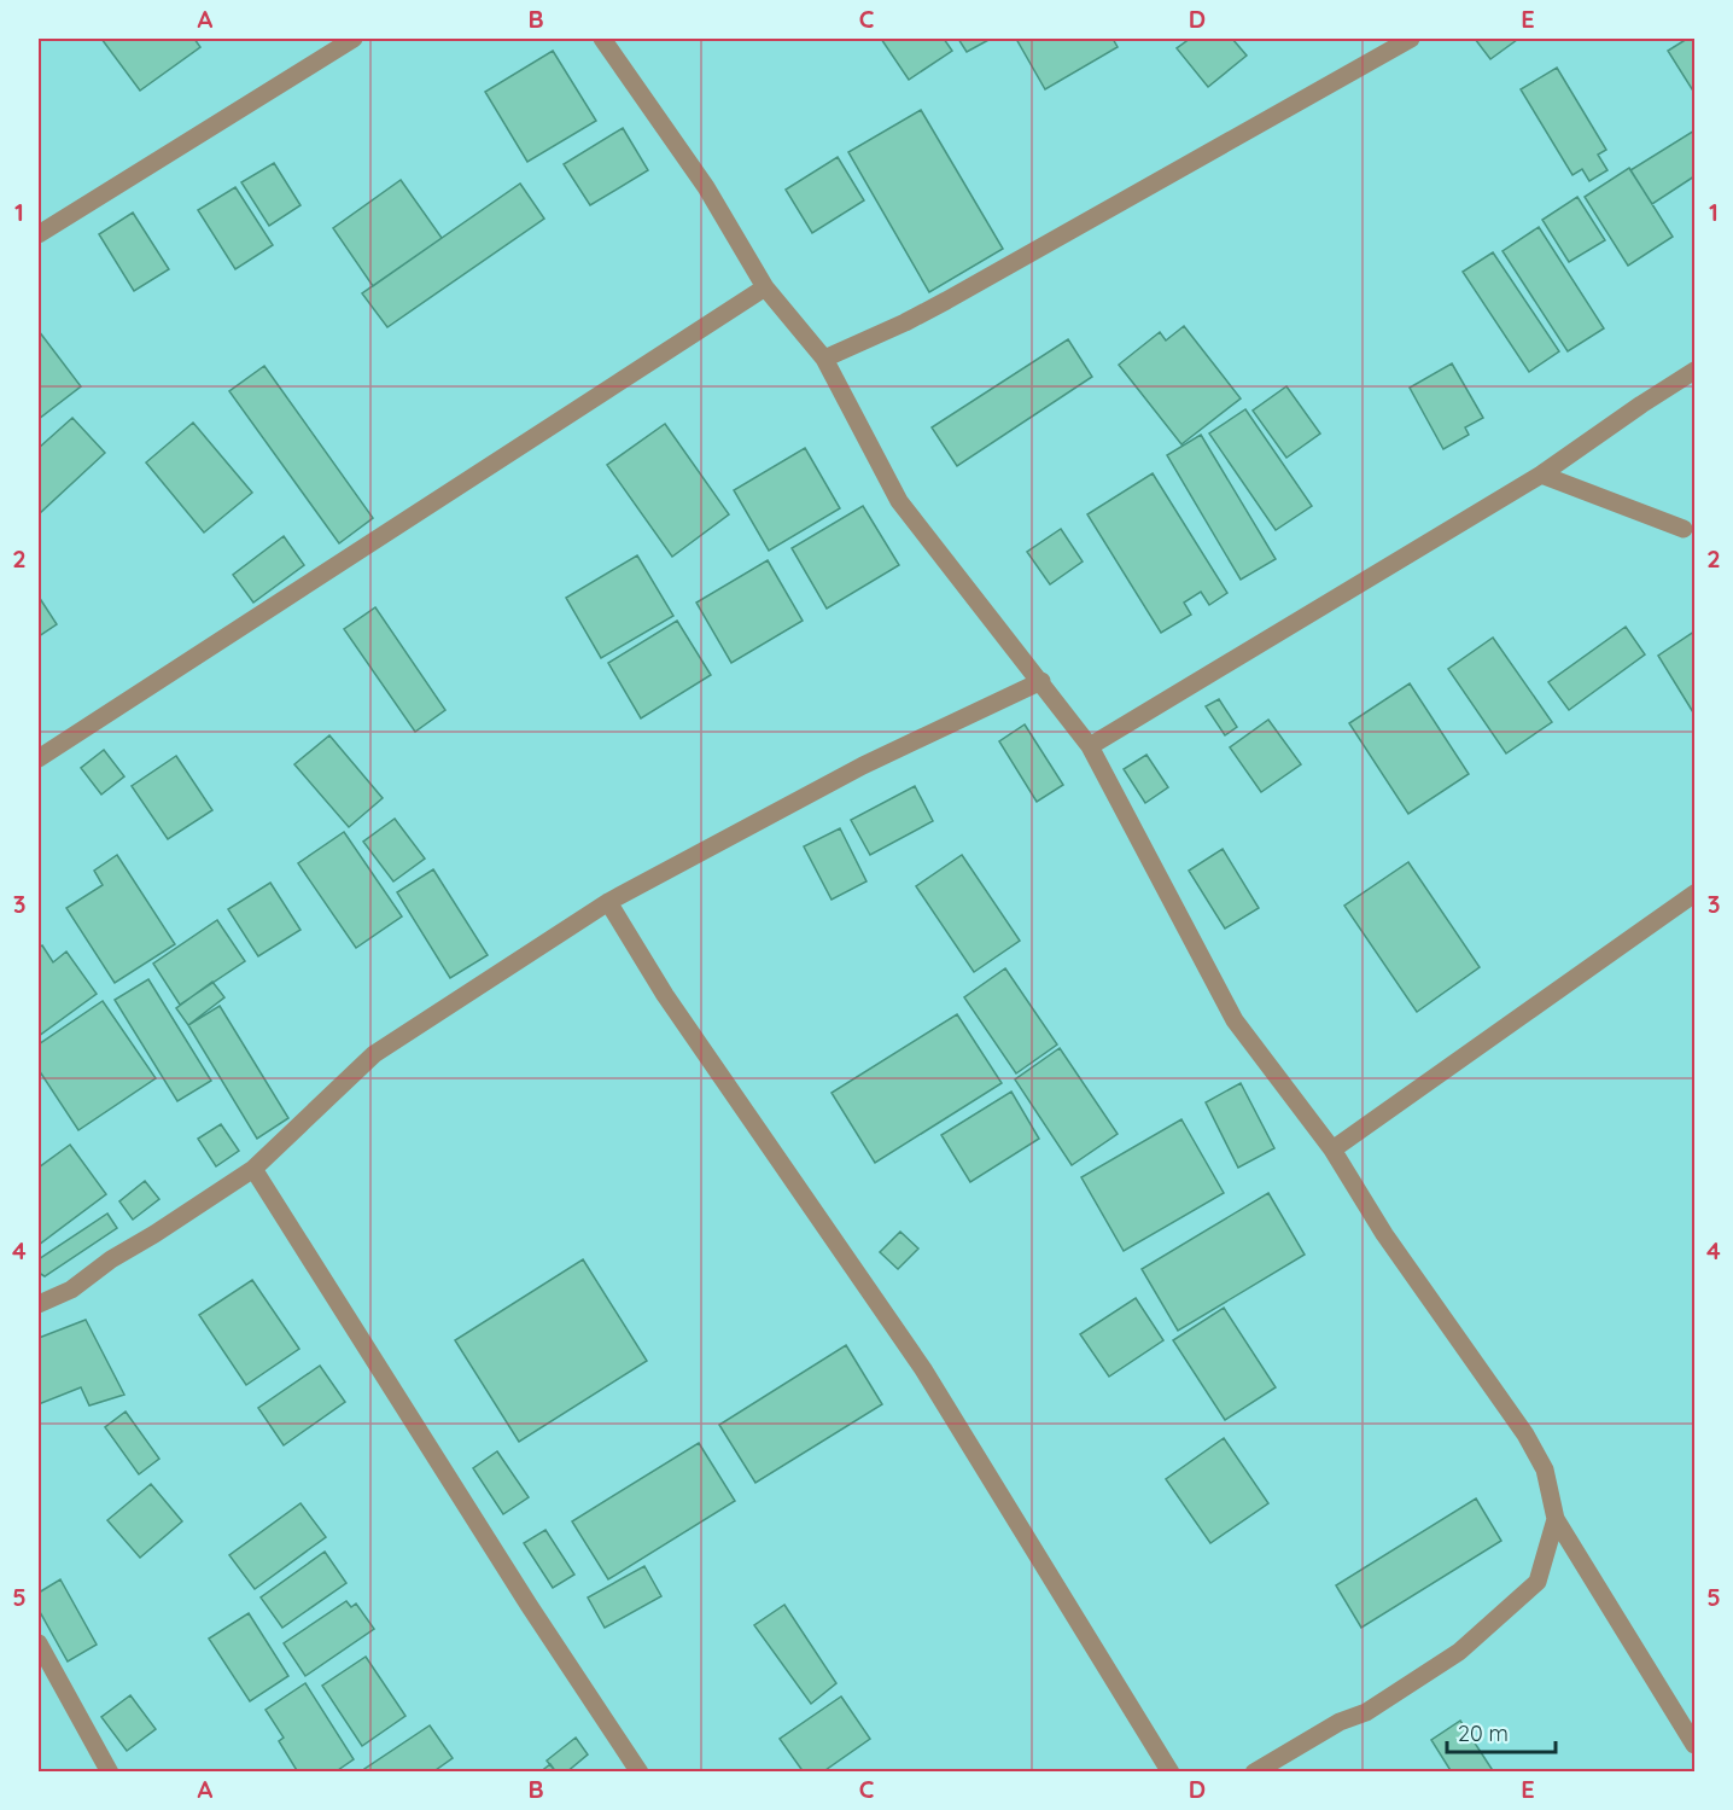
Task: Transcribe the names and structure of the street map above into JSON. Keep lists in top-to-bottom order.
{
  "scale_bar": "20 m",
  "grid": {
    "columns": [
      "A",
      "B",
      "C",
      "D",
      "E"
    ],
    "rows": [
      "1",
      "2",
      "3",
      "4",
      "5"
    ]
  }
}
